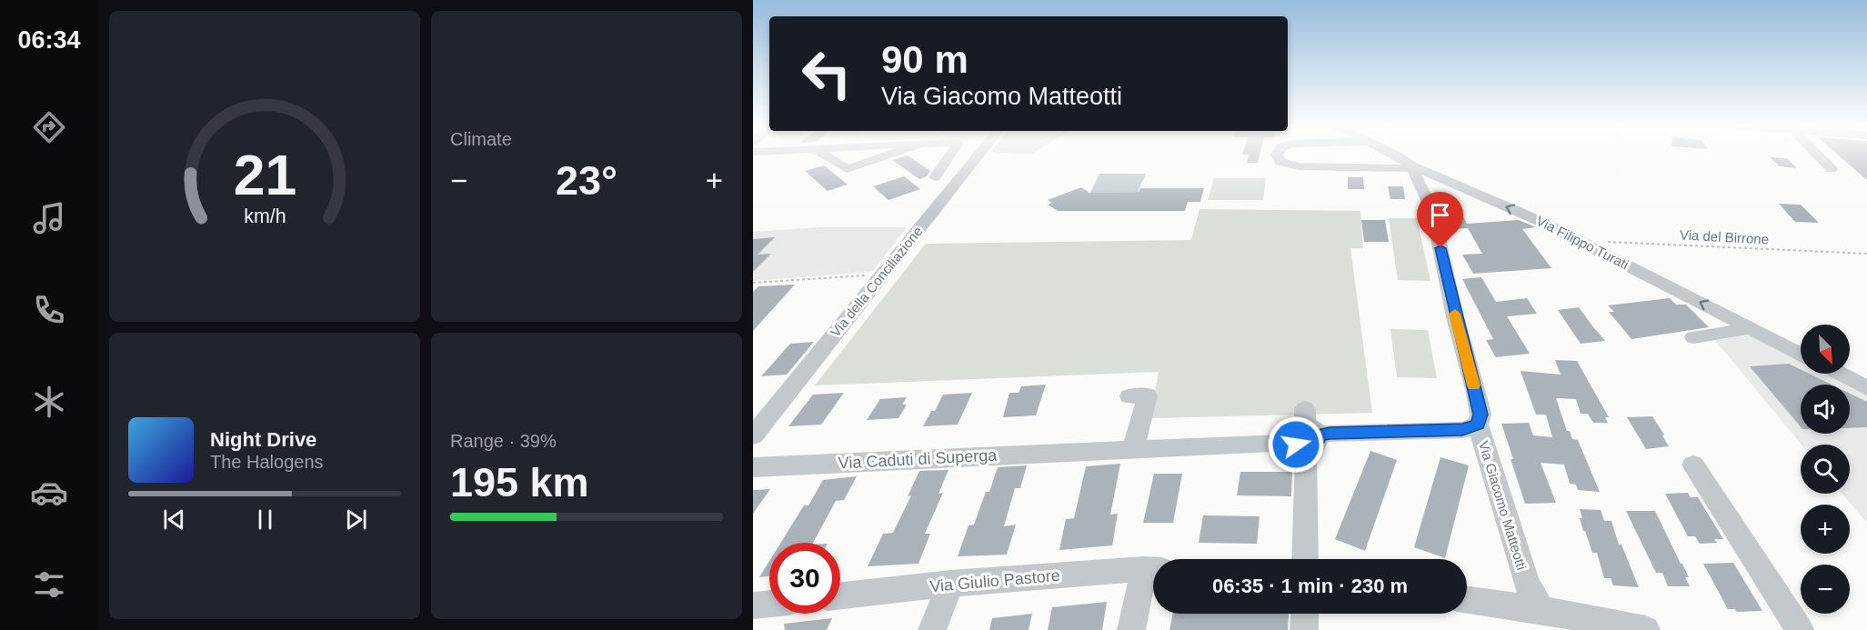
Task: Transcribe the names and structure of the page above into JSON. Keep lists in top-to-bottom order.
{
  "streets": {
    "street": [
      "Via Filippo Turati",
      "Via della Conciliazione",
      "Via Caduti di Superga",
      "Via Giacomo Matteotti",
      "Via Giulio Pastore"
    ],
    "path": ["Via del Birrone"]
  },
  "crossings": [
    ["Via del Birrone", "Via Filippo Turati"],
    ["Via Filippo Turati", "Via Giacomo Matteotti"],
    ["Via Caduti di Superga", "Via Giacomo Matteotti"]
  ],
  "one_way": ["Via Filippo Turati"],
  "north": "bottom right",
  "page": {
    "tabs": "06:34",
    "tile": [
      "Climate",
      ["Range · 39%", "195 km"]
    ],
    "turn": ["90 m", "Via Giacomo Matteotti"],
    "heat": ["−", "23°", "+"],
    "map_buttons": ["+", "−"],
    "song": ["Night Drive", "The Halogens"],
    "limit": "30",
    "trip": "06:35 · 1 min · 230 m",
    "gauge": ["21", "km/h"]
  }
}
